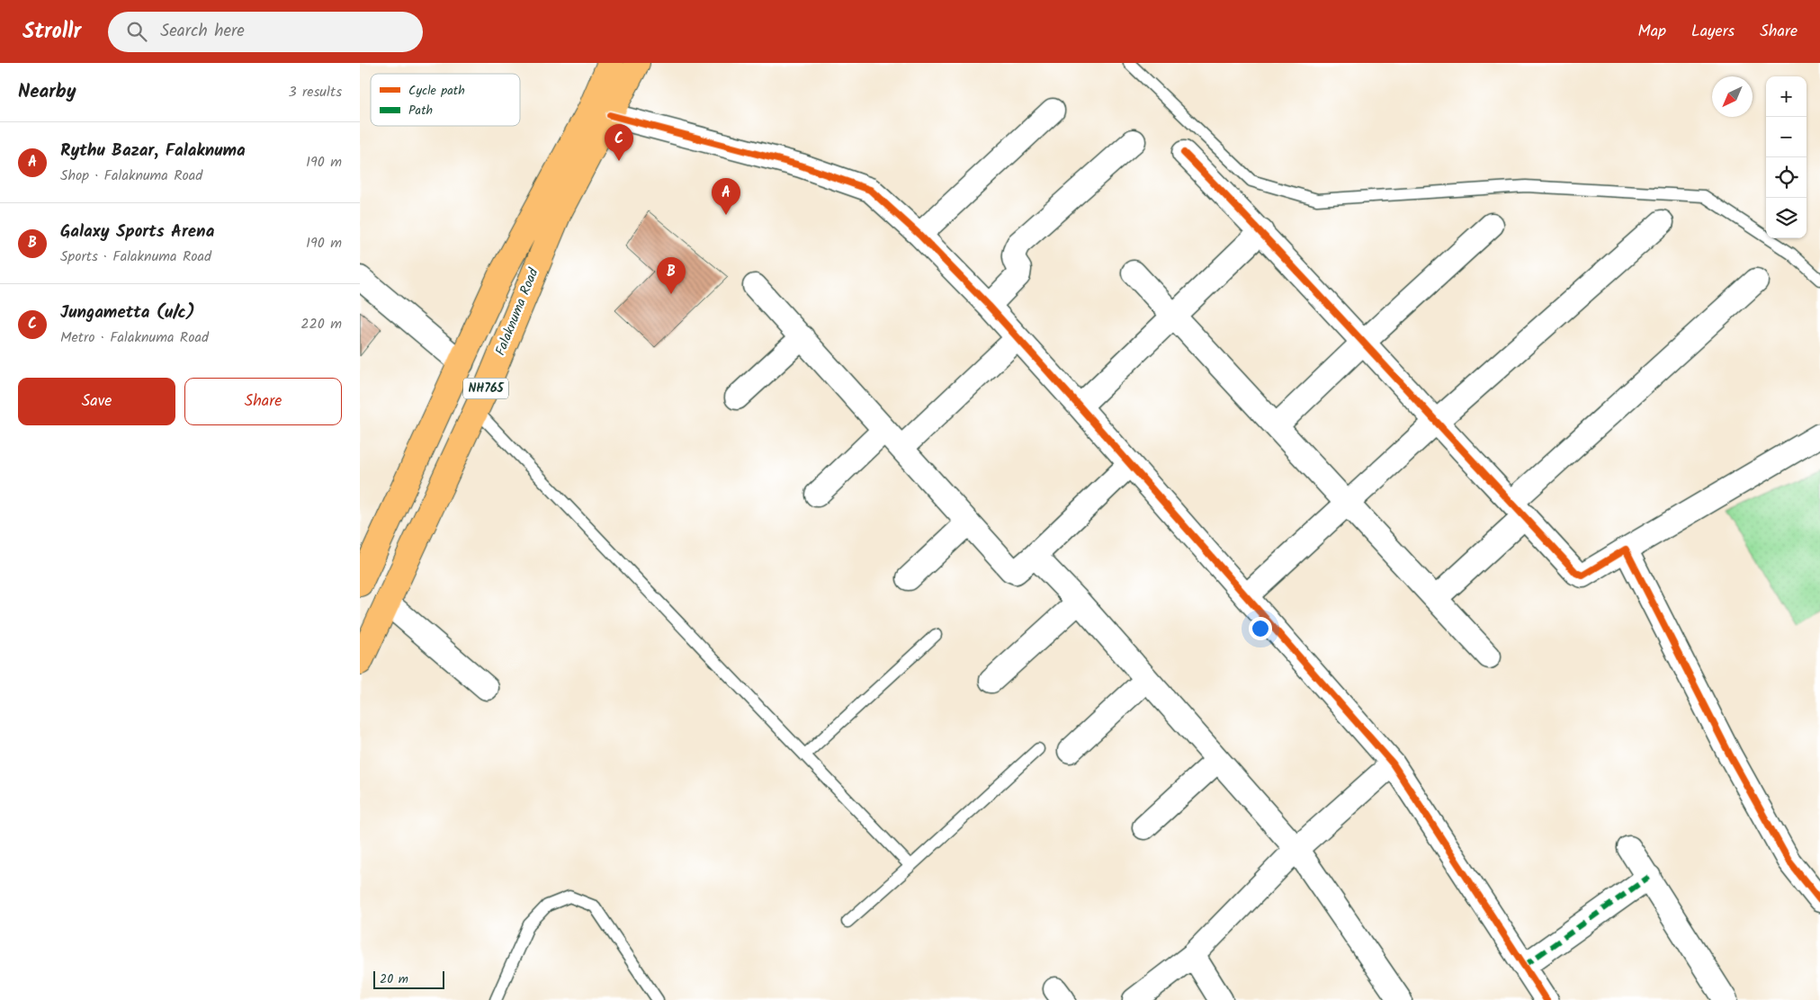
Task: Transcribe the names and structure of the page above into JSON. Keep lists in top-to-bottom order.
{
  "streets": {
    "highway": ["Falaknuma Road", "NH765"]
  },
  "legend": ["Cycle path", "Path"],
  "scale_bar": "20 m",
  "north": "bottom left",
  "page": {
    "header": "Strollr",
    "search": "Search here",
    "nav": ["Map", "Layers", "Share"],
    "heading": ["Nearby", "3 results"],
    "map_buttons": ["+", "−"],
    "list": [
      {
        "mark": "A",
        "name": "Rythu Bazar, Falaknuma",
        "note": "Shop · Falaknuma Road",
        "value": "190 m"
      },
      {
        "mark": "B",
        "name": "Galaxy Sports Arena",
        "note": "Sports · Falaknuma Road",
        "value": "190 m"
      },
      {
        "mark": "C",
        "name": "Jungametta (u/c)",
        "note": "Metro · Falaknuma Road",
        "value": "220 m"
      }
    ],
    "pins": ["C", "A", "B"],
    "buttons": ["Save", "Share"],
    "scale": "20 m"
  }
}
